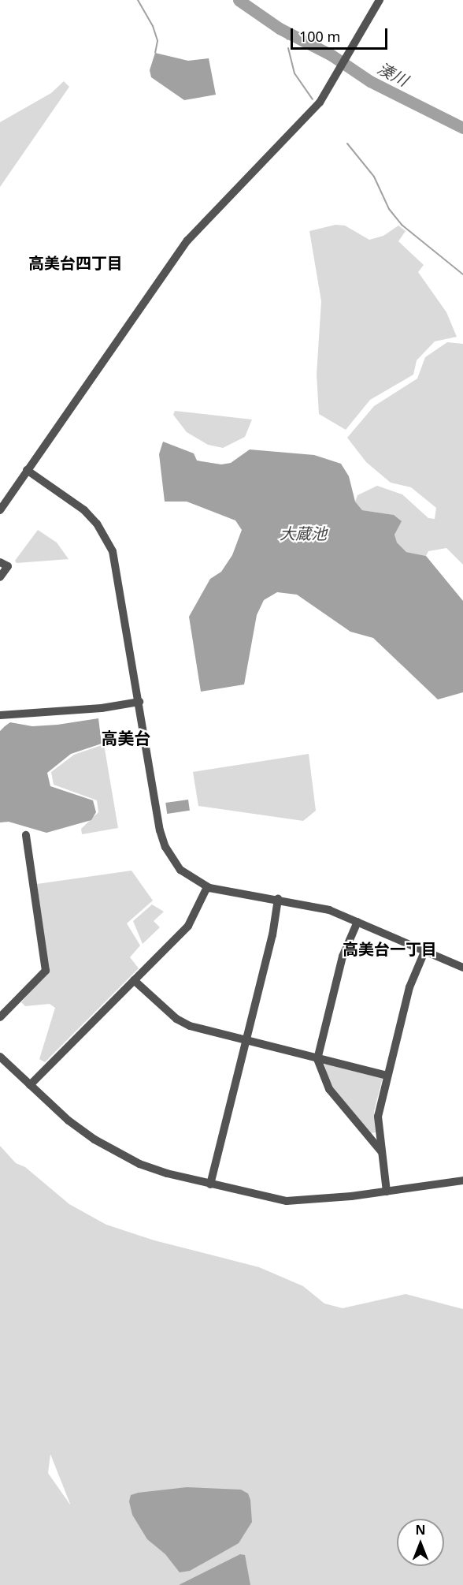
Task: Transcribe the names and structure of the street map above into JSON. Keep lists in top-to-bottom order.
{
  "districts": ["高美台四丁目", "高美台", "高美台一丁目"],
  "water": ["湊川", "大蔵池"],
  "scale_bar": "100 m",
  "north": "top"
}
